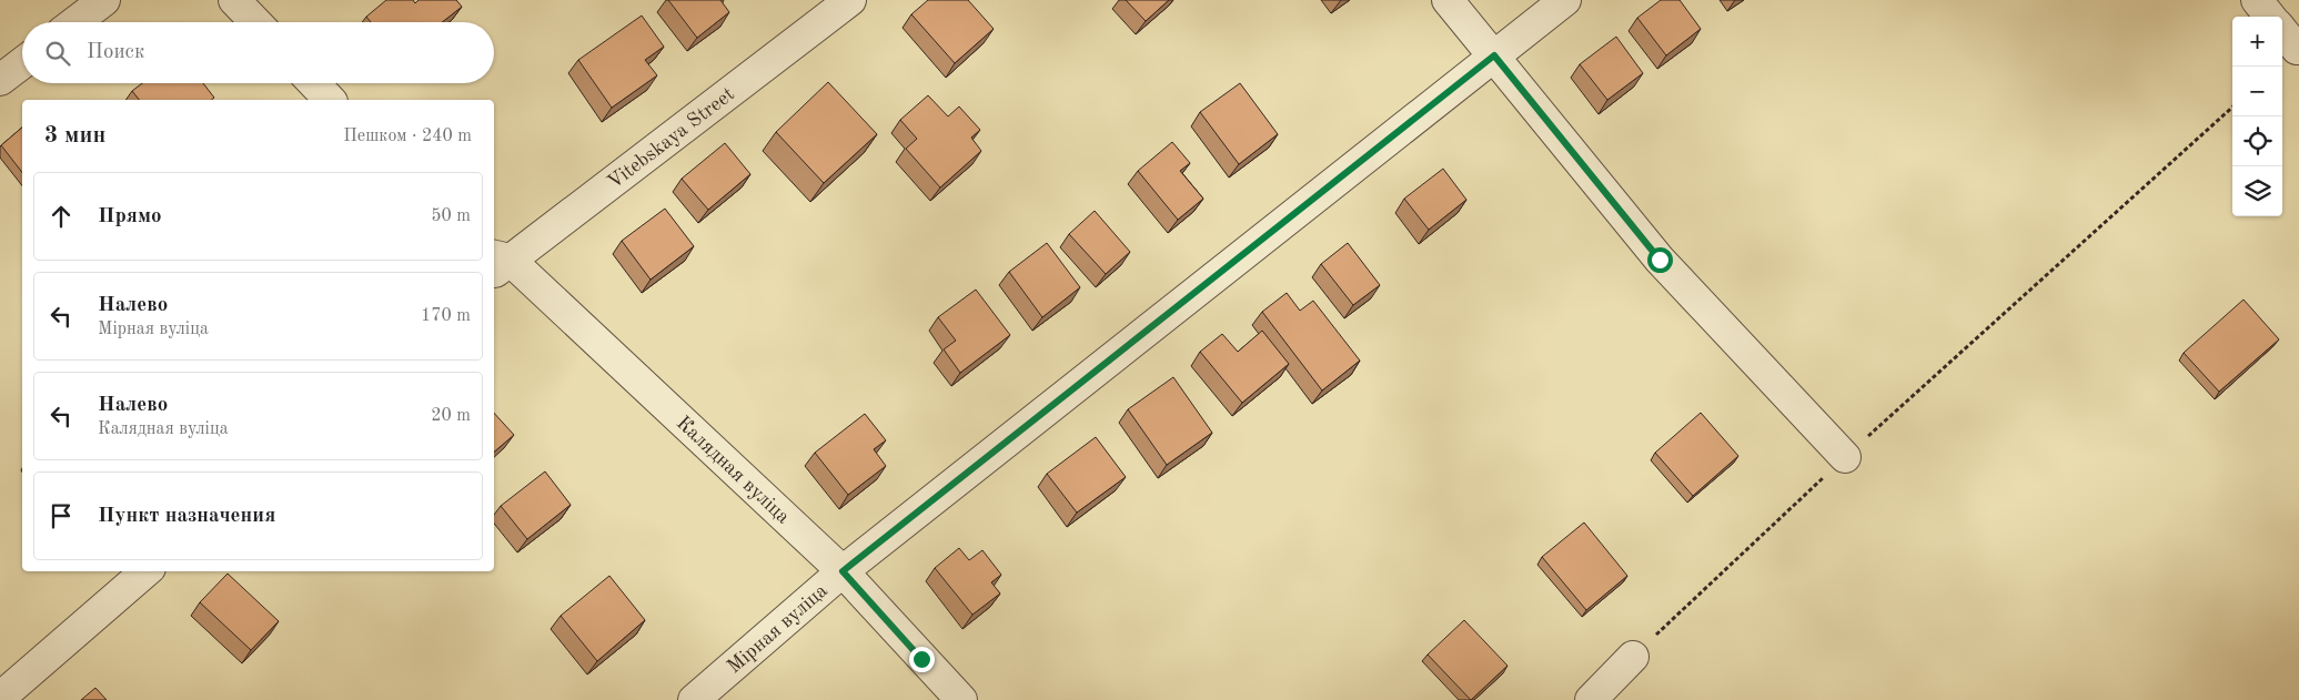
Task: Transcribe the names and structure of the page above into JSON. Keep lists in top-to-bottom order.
{
  "streets": {
    "street": ["Vitebskaya Street", "Калядная вуліца", "Мірная вуліца"]
  },
  "crossings": [
    ["Vitebskaya Street", "Калядная вуліца"],
    ["Калядная вуліца", "Мірная вуліца"]
  ],
  "page": {
    "map_buttons": ["+", "−"],
    "search": "Поиск",
    "heading": ["3 мин", "Пешком · 240 m"],
    "list": [
      ["Прямо", "50 m"],
      ["Налево", "Мірная вуліца", "170 m"],
      ["Налево", "Калядная вуліца", "20 m"],
      "Пункт назначения"
    ]
  }
}
